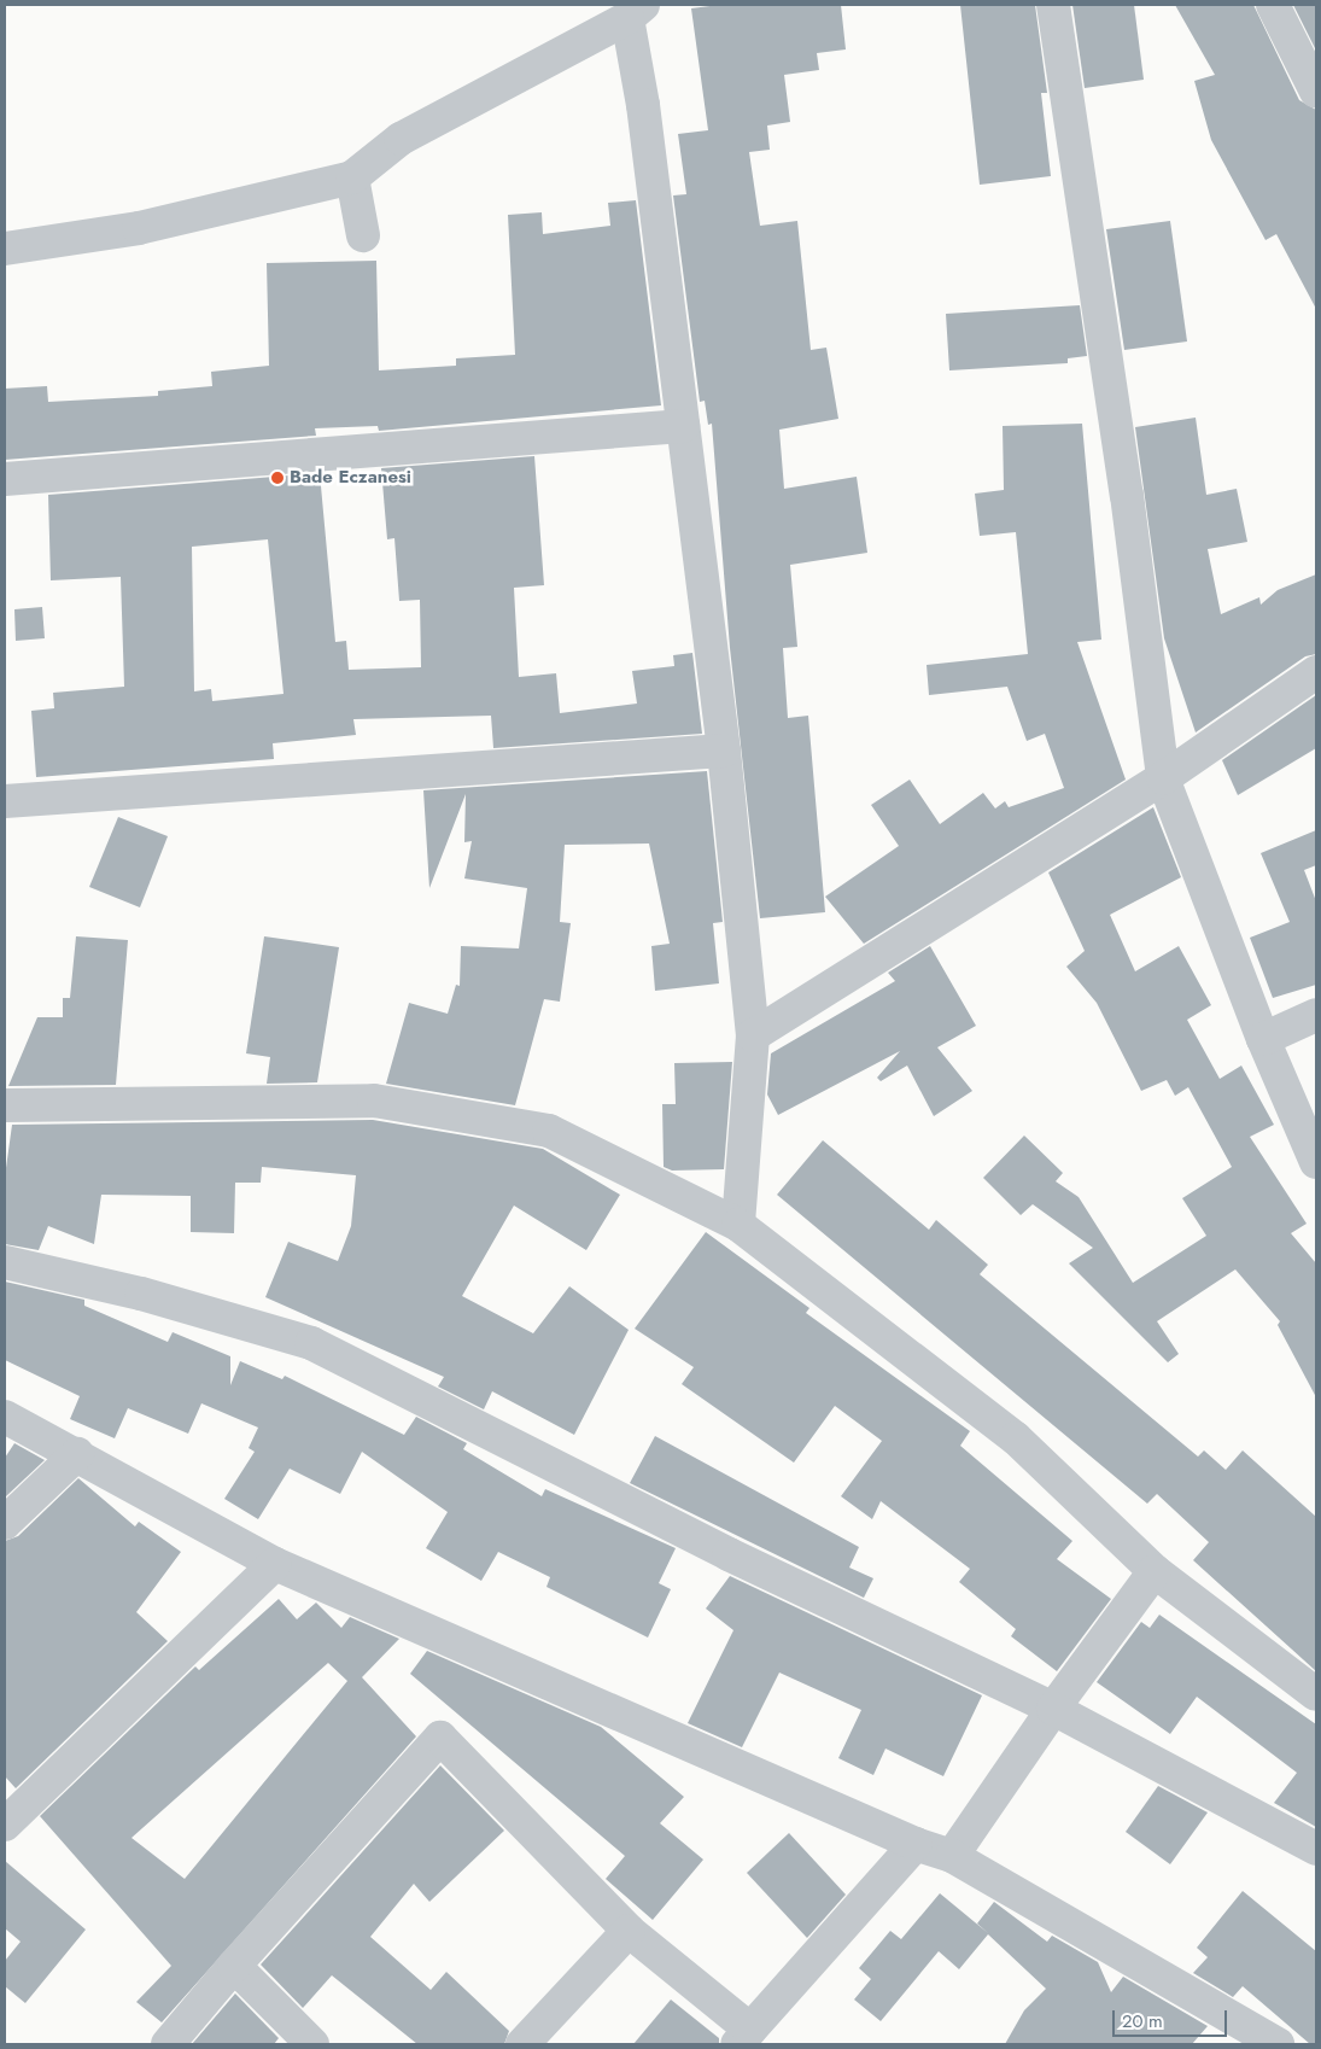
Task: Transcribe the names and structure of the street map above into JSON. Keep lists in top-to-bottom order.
{
  "places": ["Bade Eczanesi"],
  "scale_bar": "20 m"
}
